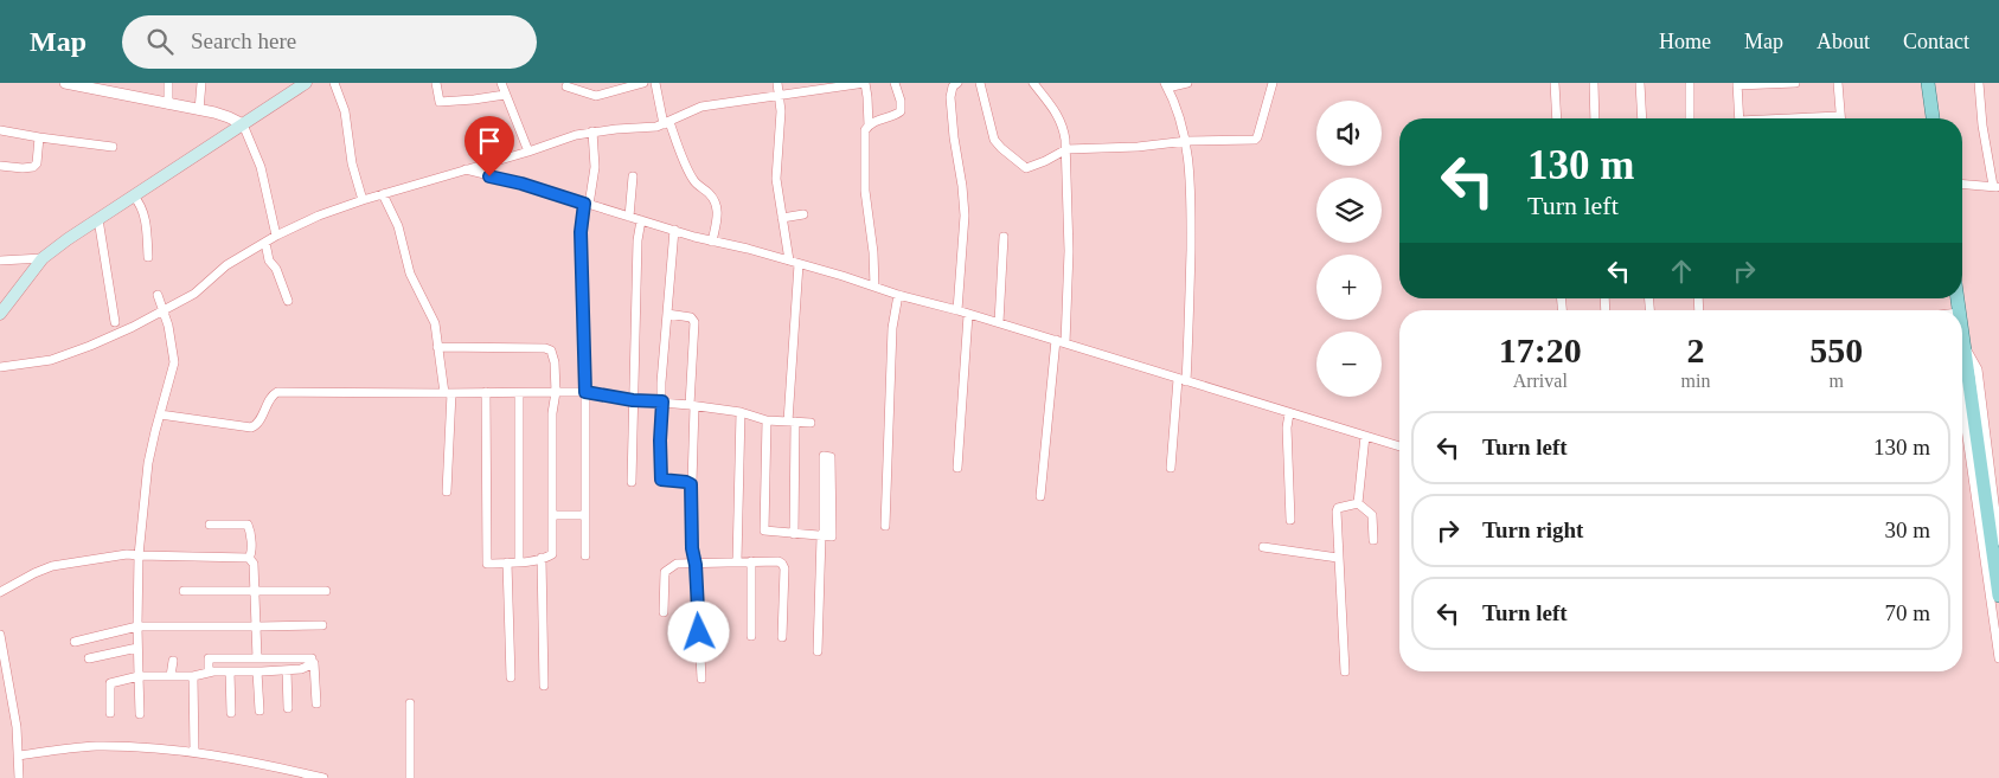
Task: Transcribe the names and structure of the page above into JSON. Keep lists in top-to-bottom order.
{
  "page": {
    "header": "Map",
    "search": "Search here",
    "nav": [
      "Home",
      "Map",
      "About",
      "Contact"
    ],
    "map_buttons": ["+", "−"],
    "turn": ["130 m", "Turn left"],
    "eta": [
      "17:20",
      "Arrival",
      "2",
      "min",
      "550",
      "m"
    ],
    "list": [
      {
        "name": "Turn left",
        "value": "130 m"
      },
      {
        "name": "Turn right",
        "value": "30 m"
      },
      {
        "name": "Turn left",
        "value": "70 m"
      }
    ]
  }
}
